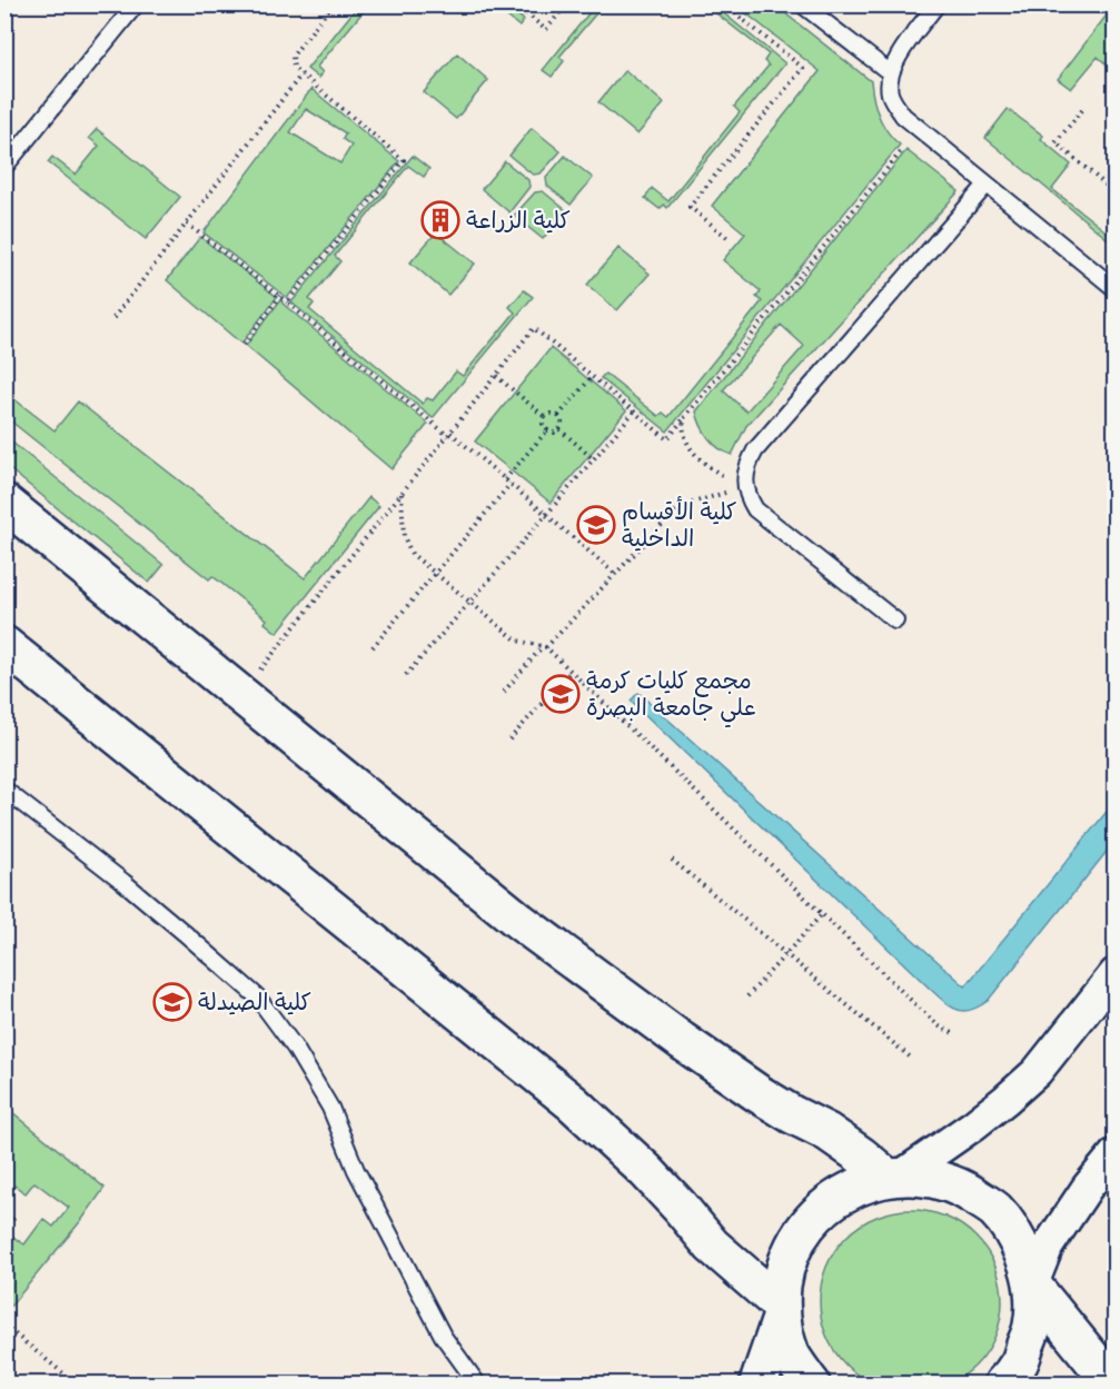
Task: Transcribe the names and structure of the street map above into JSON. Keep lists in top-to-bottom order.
{
  "places": {
    "building": ["كلية الزراعة"],
    "school or university": ["كلية الأقسام الداخلية", "مجمع كليات كرمة علي جامعة البصرة", "كلية الصيدلة"]
  }
}
